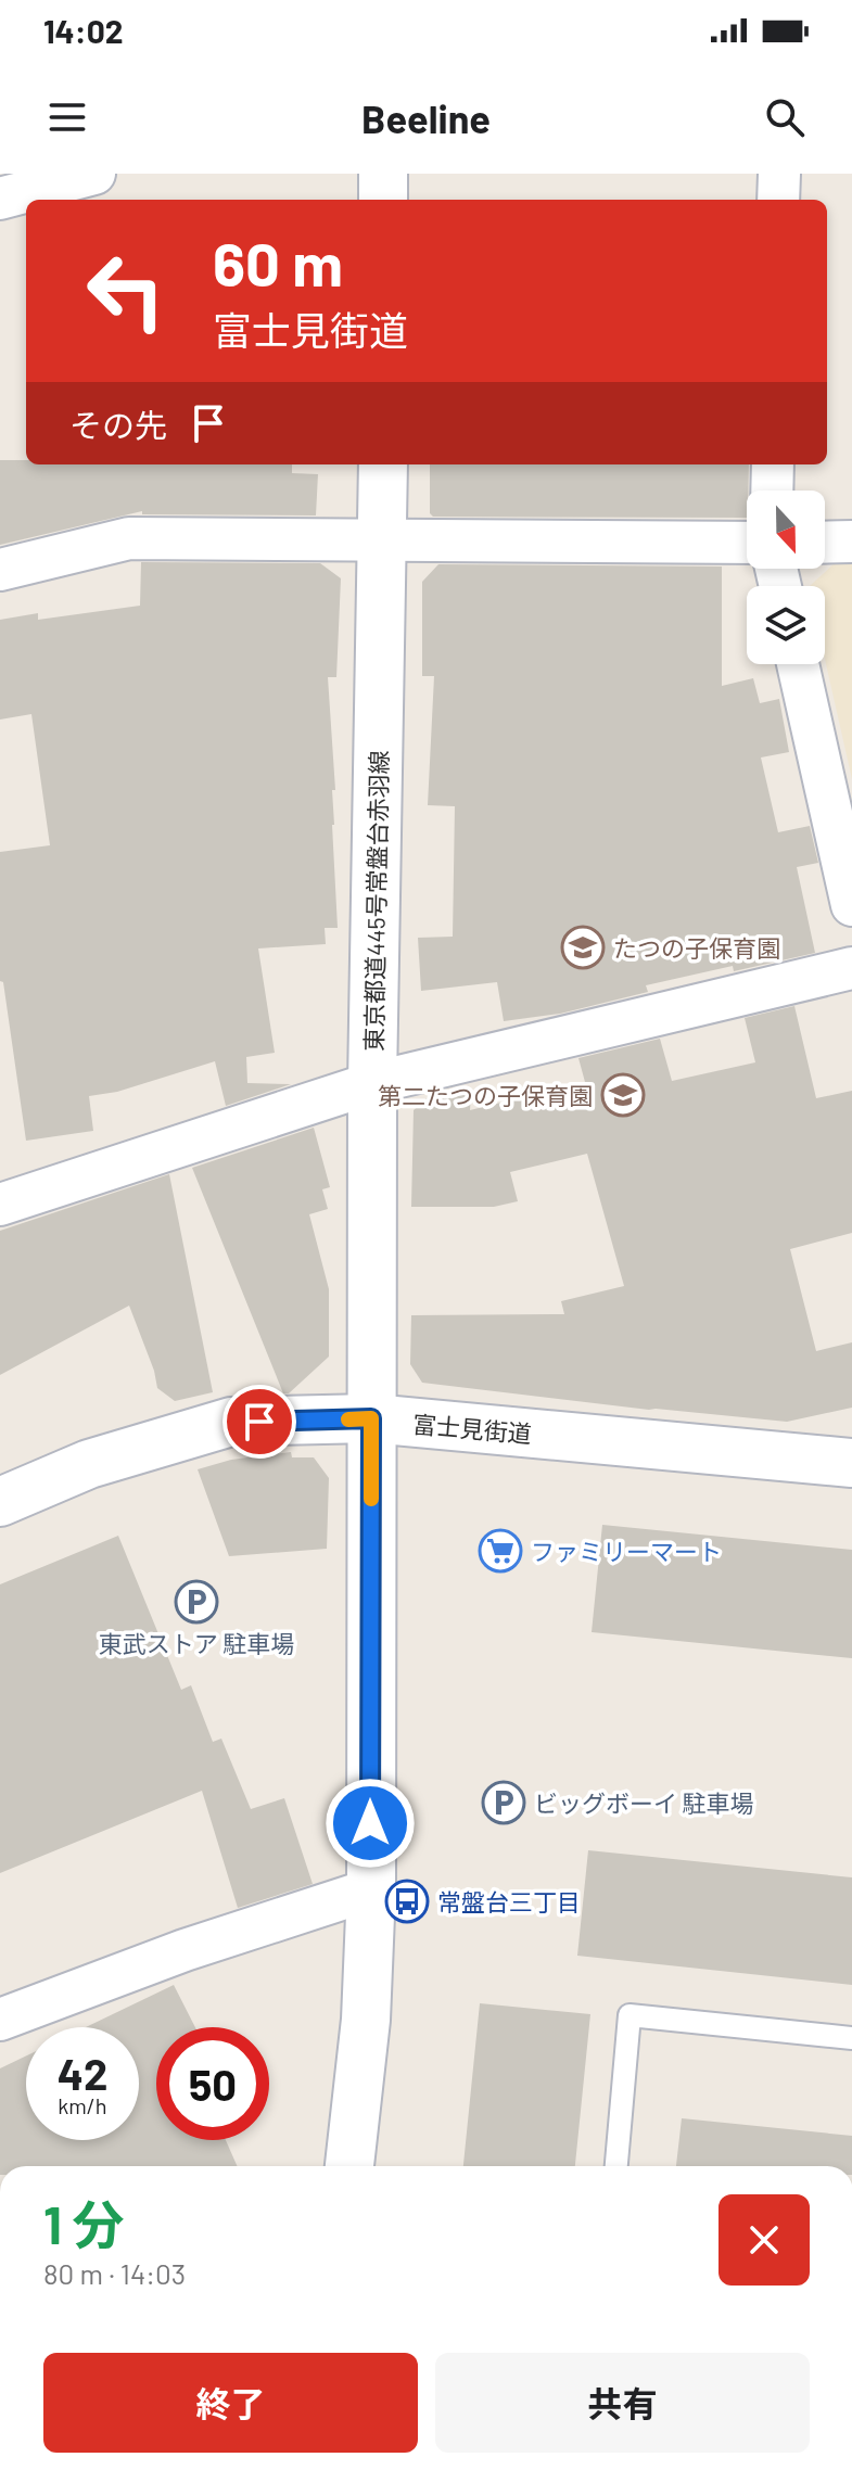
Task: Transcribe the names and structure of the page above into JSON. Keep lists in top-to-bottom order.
{
  "streets": {
    "main road": ["東京都道445号常盤台赤羽線", "富士見街道"]
  },
  "crossings": [
    ["東京都道445号常盤台赤羽線", "富士見街道"]
  ],
  "places": {
    "school or university": ["たつの子保育園", "第二たつの子保育園"],
    "supermarket": ["ファミリーマート"],
    "parking": ["東武ストア 駐車場", "ビッグボーイ 駐車場"],
    "bus stop": ["常盤台三丁目"]
  },
  "north": "bottom",
  "page": {
    "status": "14:02",
    "header": "Beeline",
    "turn": ["60 m", "富士見街道"],
    "then": "その先",
    "speed": "42 km/h",
    "limit": "50",
    "heading": ["1 分", "80 m · 14:03"],
    "buttons": ["終了", "共有"]
  }
}
